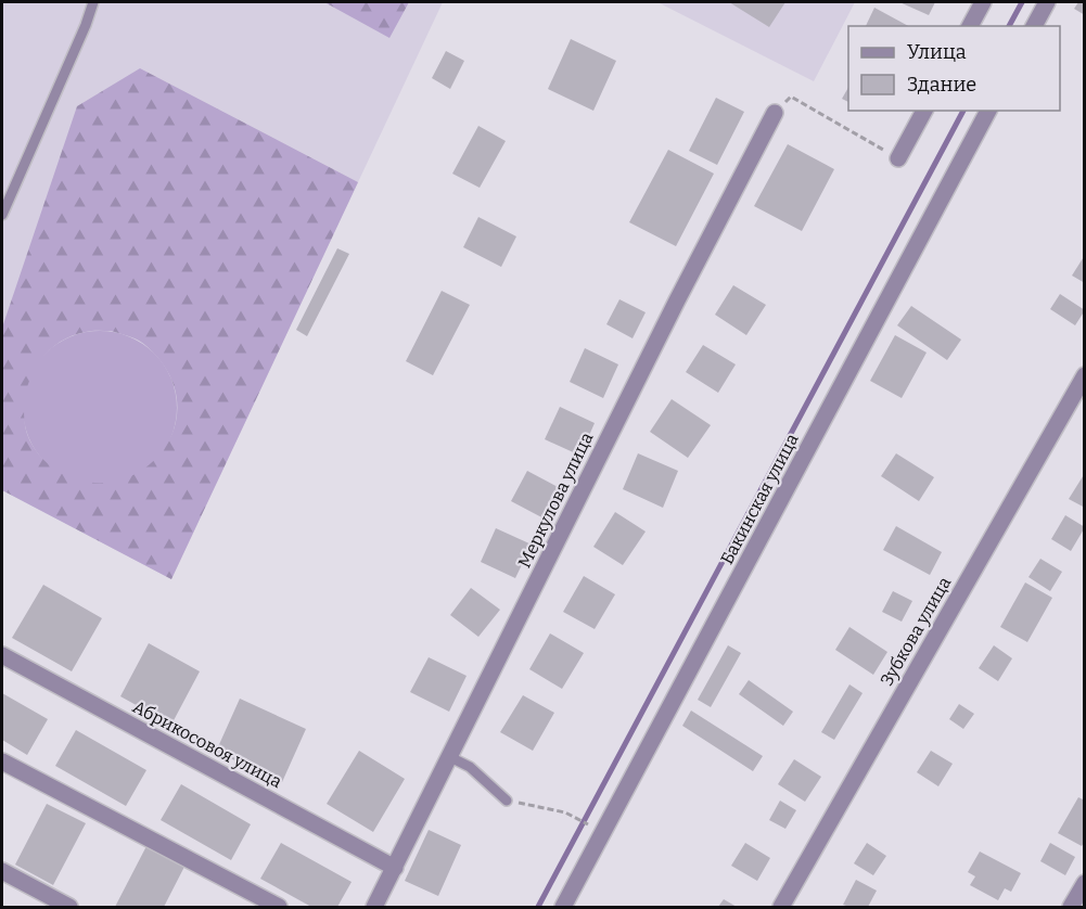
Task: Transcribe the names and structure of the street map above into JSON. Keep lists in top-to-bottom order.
{
  "streets": {
    "street": [
      "Бакинская улица",
      "Меркулова улица",
      "Зубкова улица",
      "Абрикосовоя улица"
    ]
  },
  "crossings": [
    ["Меркулова улица", "Абрикосовоя улица"]
  ],
  "legend": ["Улица", "Здание"]
}
